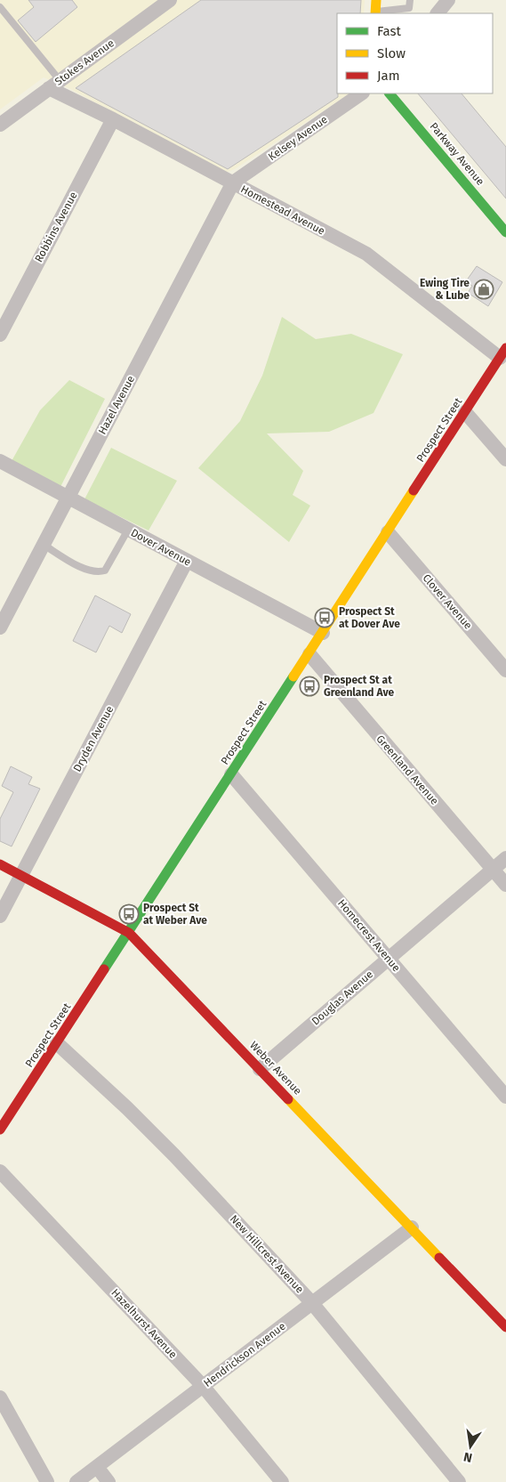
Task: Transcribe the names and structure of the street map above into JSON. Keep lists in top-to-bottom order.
{
  "streets": {
    "street": [
      "Stokes Avenue",
      "Kelsey Avenue",
      "Parkway Avenue",
      "Homestead Avenue",
      "Robbins Avenue",
      "Hazel Avenue",
      "Prospect Street",
      "Dover Avenue",
      "Clover Avenue",
      "Dryden Avenue",
      "Greenland Avenue",
      "Homecrest Avenue",
      "Douglas Avenue",
      "Weber Avenue",
      "New Hillcrest Avenue",
      "Hazelhurst Avenue",
      "Hendrickson Avenue"
    ]
  },
  "crossings": [
    ["Stokes Avenue", "Homestead Avenue"],
    ["Kelsey Avenue", "Homestead Avenue"],
    ["Kelsey Avenue", "Hazel Avenue"],
    ["Homestead Avenue", "Robbins Avenue"],
    ["Homestead Avenue", "Hazel Avenue"],
    ["Homestead Avenue", "Prospect Street"],
    ["Hazel Avenue", "Dover Avenue"],
    ["Prospect Street", "Dover Avenue"],
    ["Prospect Street", "Clover Avenue"],
    ["Prospect Street", "Greenland Avenue"],
    ["Prospect Street", "Homecrest Avenue"],
    ["Prospect Street", "Weber Avenue"],
    ["Prospect Street", "New Hillcrest Avenue"],
    ["Dover Avenue", "Dryden Avenue"],
    ["Dryden Avenue", "Weber Avenue"],
    ["Greenland Avenue", "Douglas Avenue"],
    ["Homecrest Avenue", "Douglas Avenue"],
    ["Douglas Avenue", "Weber Avenue"],
    ["Weber Avenue", "Hendrickson Avenue"],
    ["New Hillcrest Avenue", "Hendrickson Avenue"],
    ["Hazelhurst Avenue", "Hendrickson Avenue"]
  ],
  "places": {
    "shop": ["Ewing Tire & Lube"],
    "bus stop": ["Prospect St at Dover Ave", "Prospect St at Greenland Ave", "Prospect St at Weber Ave"]
  },
  "legend": ["Fast", "Slow", "Jam"],
  "north": "bottom"
}
